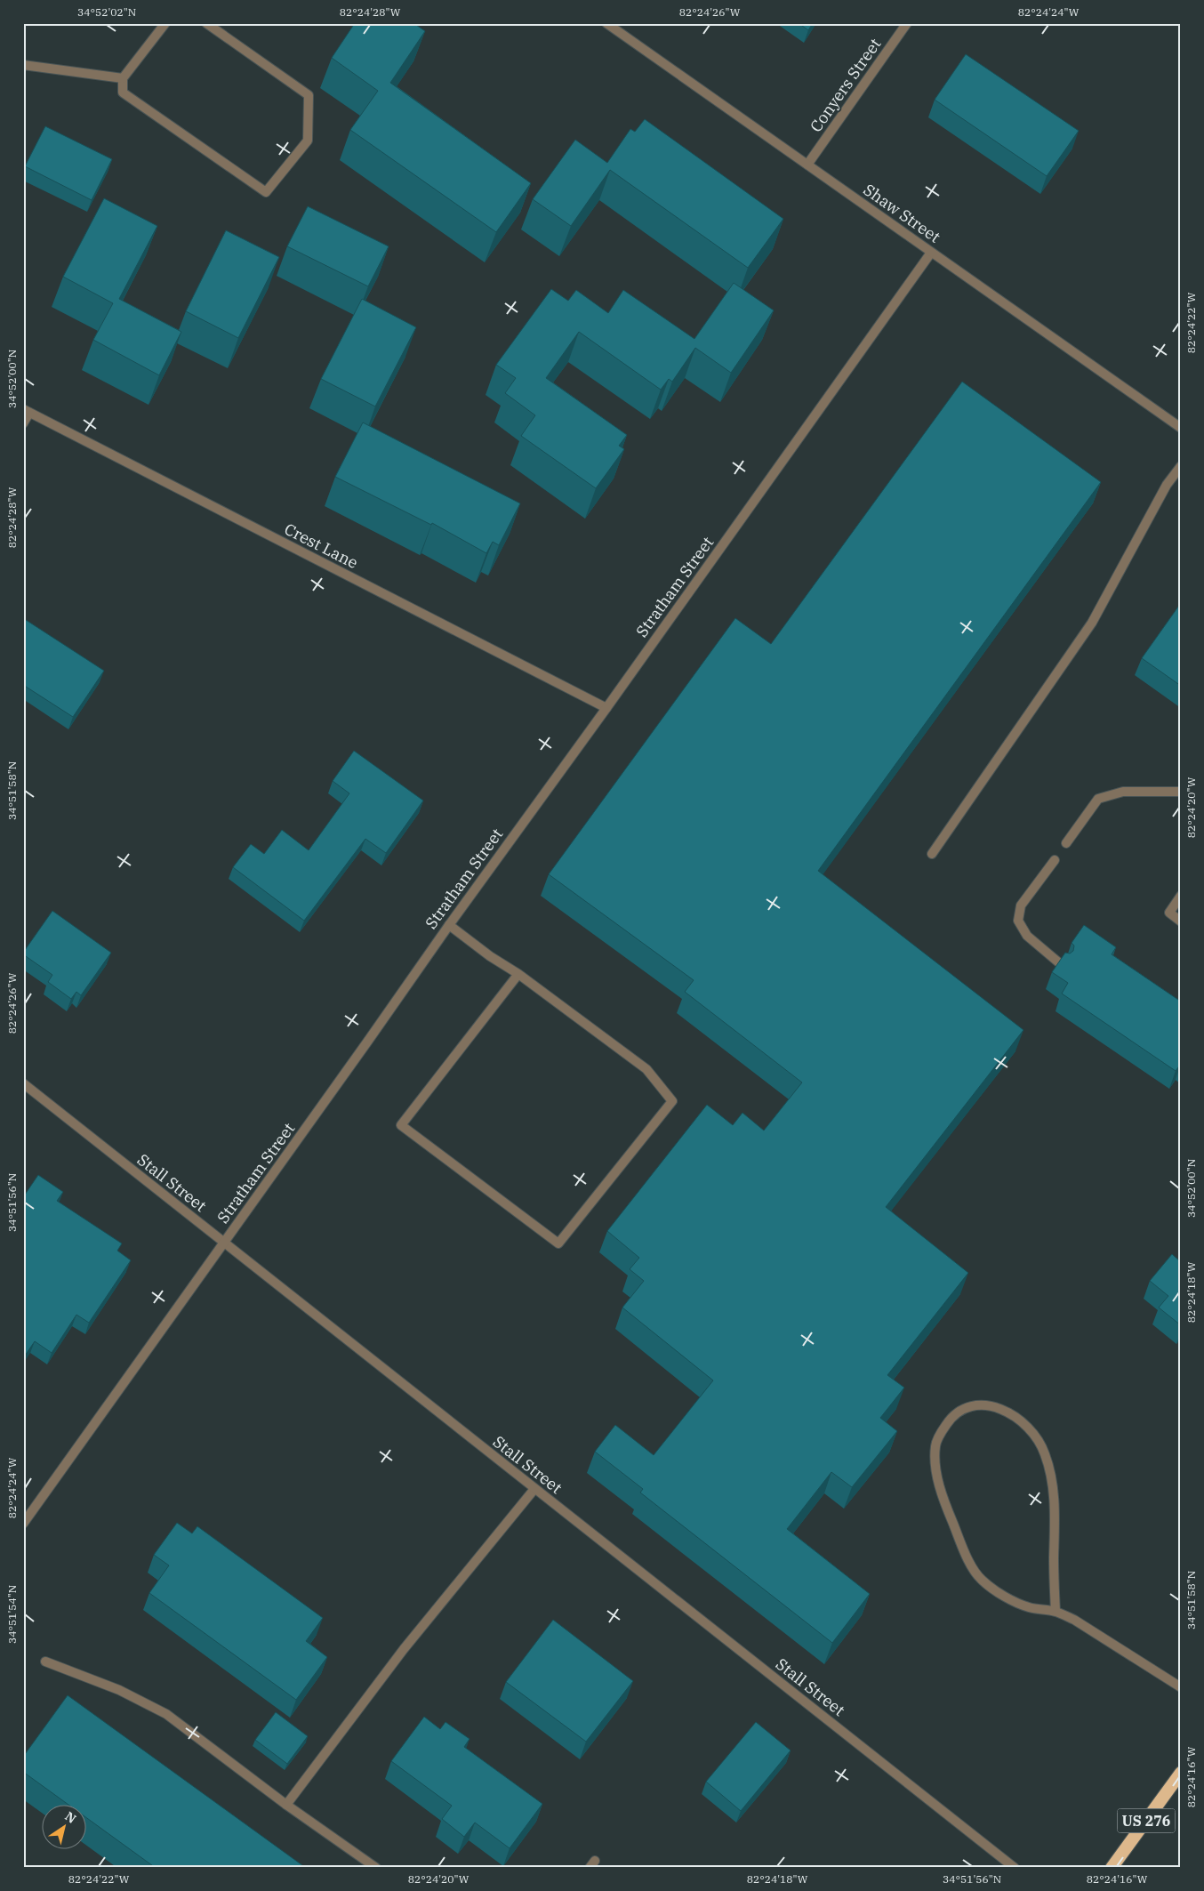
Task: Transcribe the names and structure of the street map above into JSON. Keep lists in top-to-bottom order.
{
  "streets": {
    "highway": ["US 276"],
    "street": [
      "Conyers Street",
      "Shaw Street",
      "Crest Lane",
      "Stratham Street",
      "Stall Street"
    ]
  },
  "crossings": [
    ["Conyers Street", "Shaw Street"],
    ["Shaw Street", "Stratham Street"],
    ["Crest Lane", "Stratham Street"],
    ["Stratham Street", "Stall Street"]
  ],
  "north": "top right",
  "coordinates": [
    "34°52'02\"N",
    "82°24'28\"W",
    "82°24'26\"W",
    "82°24'24\"W",
    "82°24'22\"W",
    "34°52'00\"N",
    "34°51'58\"N",
    "82°24'20\"W",
    "34°51'56\"N",
    "82°24'18\"W",
    "34°51'54\"N",
    "82°24'16\"W"
  ]
}
